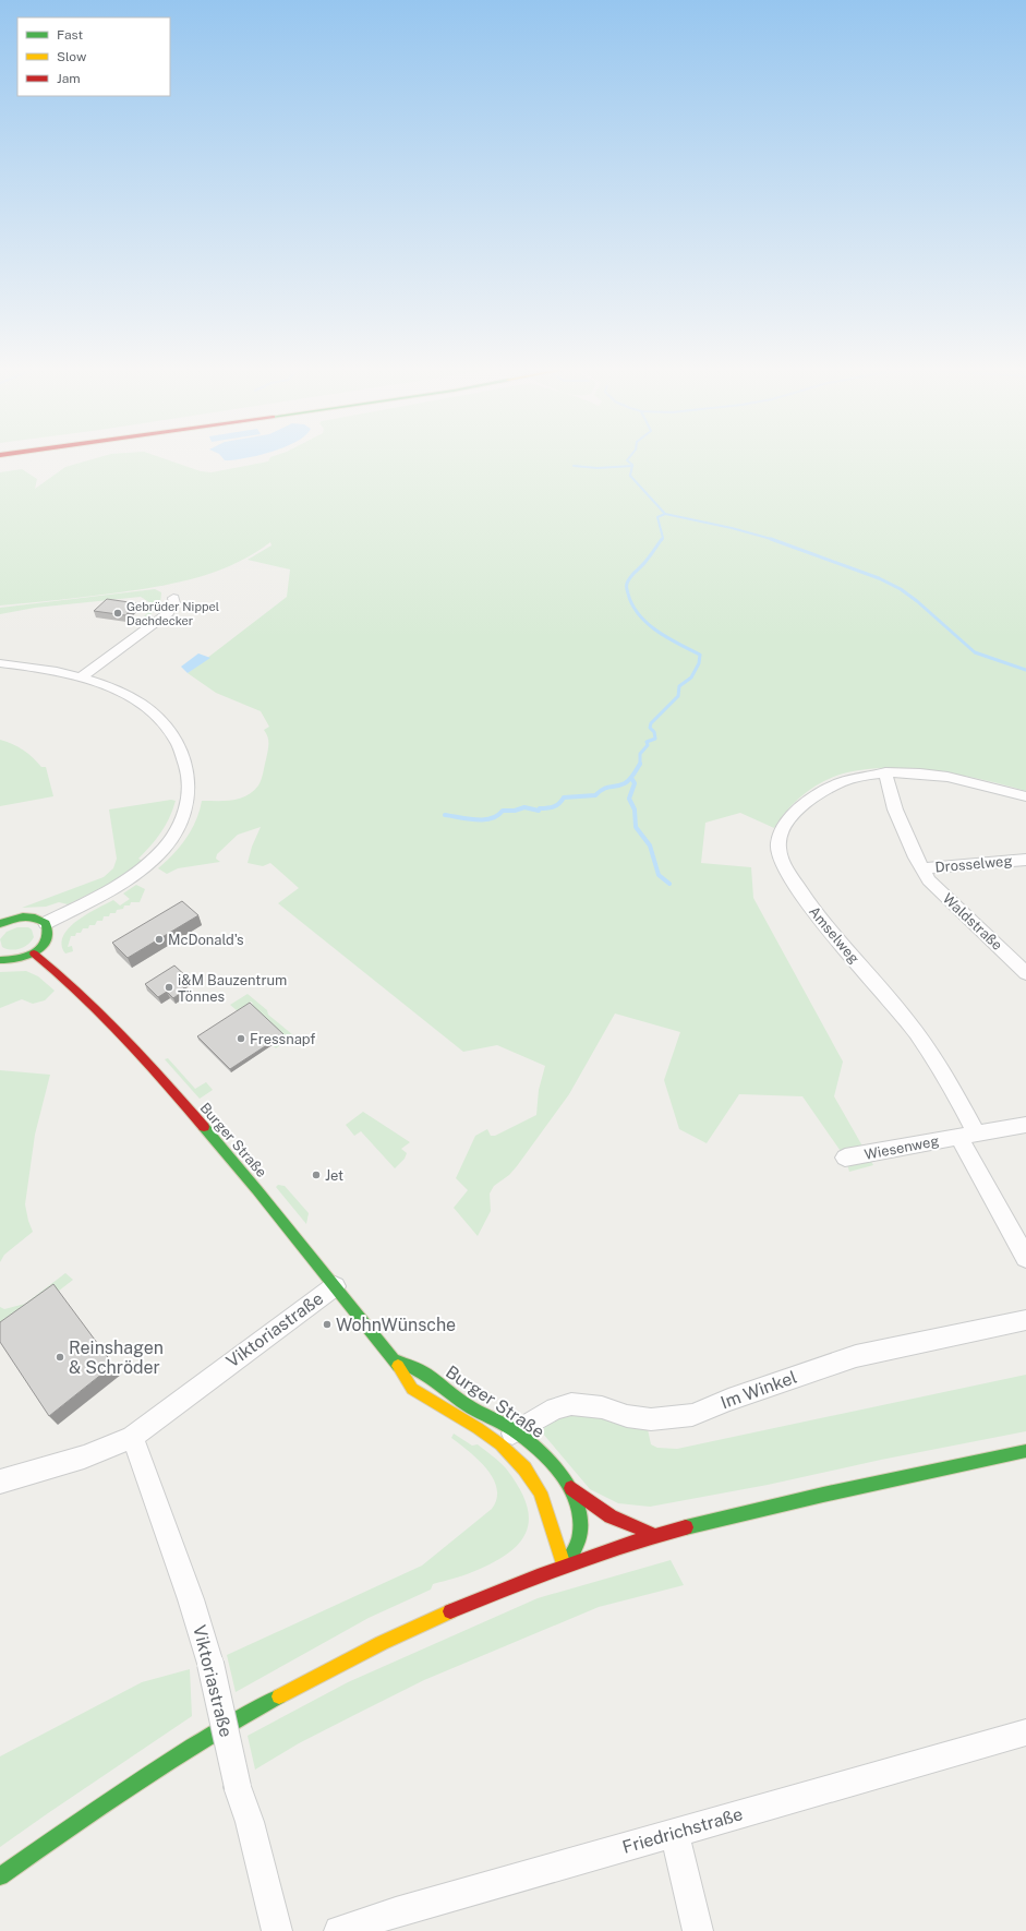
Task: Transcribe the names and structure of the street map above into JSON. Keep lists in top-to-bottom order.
{
  "streets": {
    "main road": ["Burger Straße"],
    "street": [
      "Drosselweg",
      "Waldstraße",
      "Amselweg",
      "Wiesenweg",
      "Viktoriastraße",
      "Im Winkel",
      "Friedrichstraße"
    ]
  },
  "crossings": [
    ["Drosselweg", "Waldstraße"],
    ["Burger Straße", "Viktoriastraße"],
    ["Burger Straße", "Im Winkel"]
  ],
  "places": [
    "Gebrüder Nippel Dachdecker",
    "McDonald's",
    "i&M Bauzentrum Tönnes",
    "Fressnapf",
    "Jet",
    "WohnWünsche",
    "Reinshagen & Schröder"
  ],
  "legend": ["Fast", "Slow", "Jam"]
}
